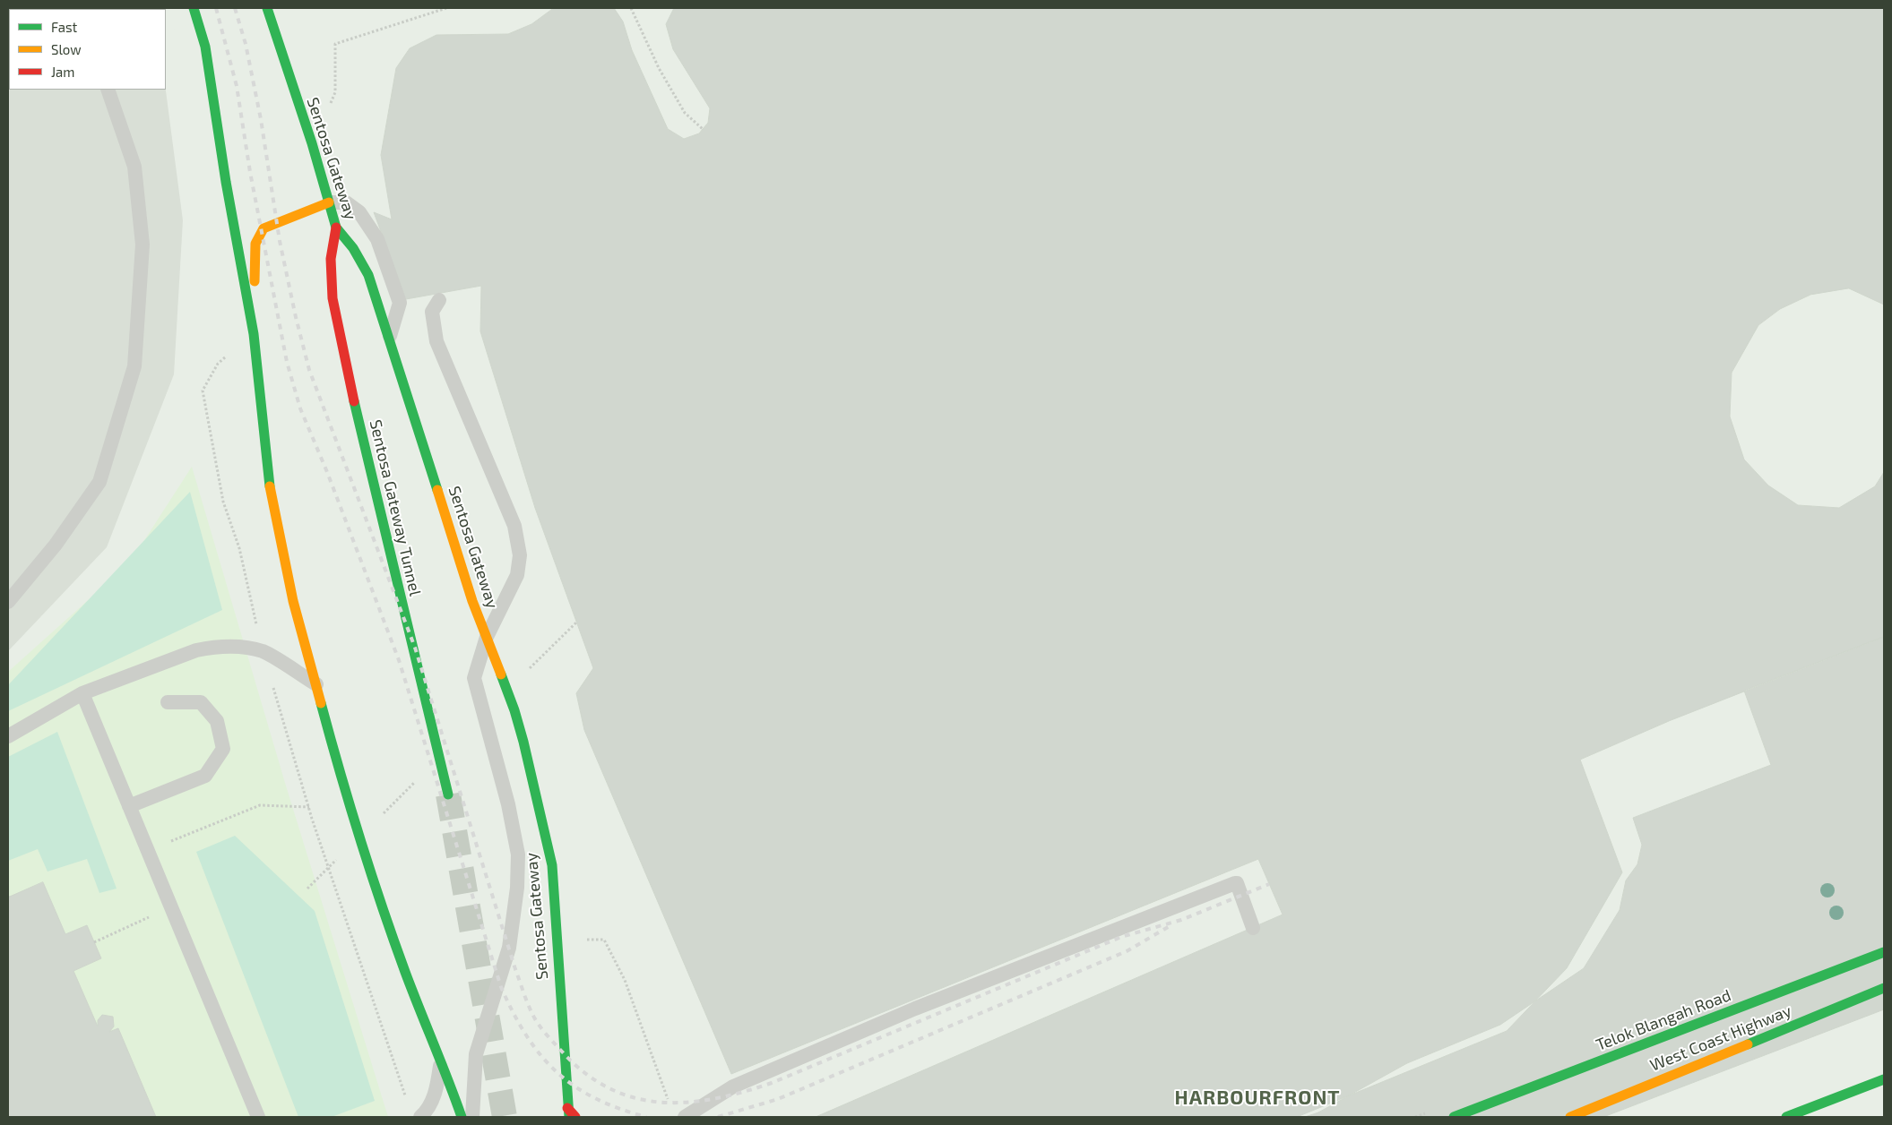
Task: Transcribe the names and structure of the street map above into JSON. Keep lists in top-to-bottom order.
{
  "streets": {
    "main road": [
      "Sentosa Gateway",
      "Sentosa Gateway Tunnel",
      "Telok Blangah Road",
      "West Coast Highway"
    ]
  },
  "crossings": [
    ["Sentosa Gateway", "Sentosa Gateway Tunnel"]
  ],
  "districts": ["HARBOURFRONT"],
  "legend": ["Fast", "Slow", "Jam"]
}
